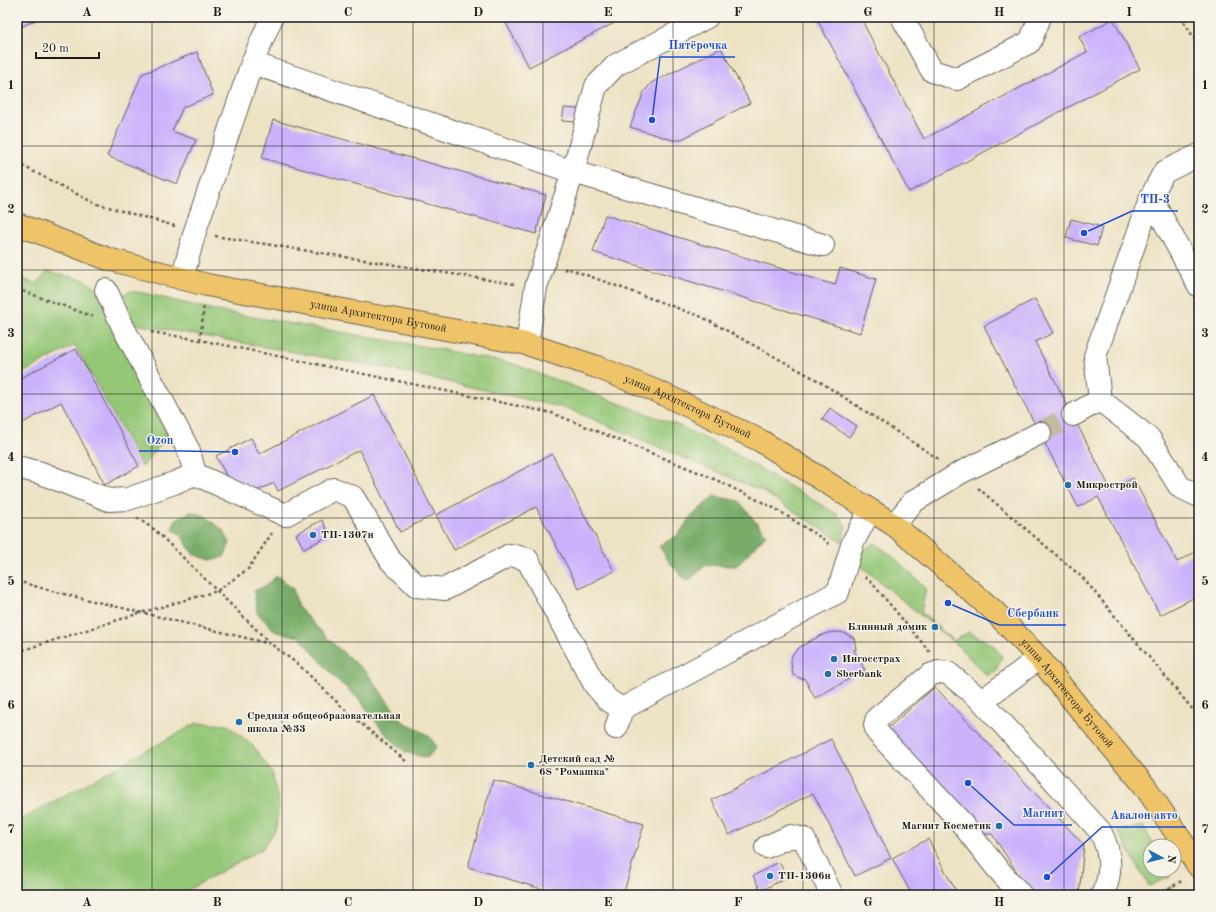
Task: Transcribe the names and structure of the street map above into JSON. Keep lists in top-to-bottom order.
{
  "streets": {
    "main road": ["улица Архитектора Бутовой"]
  },
  "places": [
    "Пятёрочка",
    "ТП-3",
    "Ozon",
    "Микрострой",
    "ТП-1307н",
    "Сбербанк",
    "Блинный домик",
    "Ингосстрах",
    "Sberbank",
    "Средняя общеобразовательная школа №33",
    "Детский сад № 68 \"Ромашка\"",
    "Магнит",
    "Магнит Косметик",
    "ТП-1306н",
    "Авалон авто"
  ],
  "scale_bar": "20 m",
  "north": "right",
  "grid": {
    "columns": [
      "A",
      "B",
      "C",
      "D",
      "E",
      "F",
      "G",
      "H",
      "I"
    ],
    "rows": [
      "1",
      "2",
      "3",
      "4",
      "5",
      "6",
      "7"
    ]
  }
}
